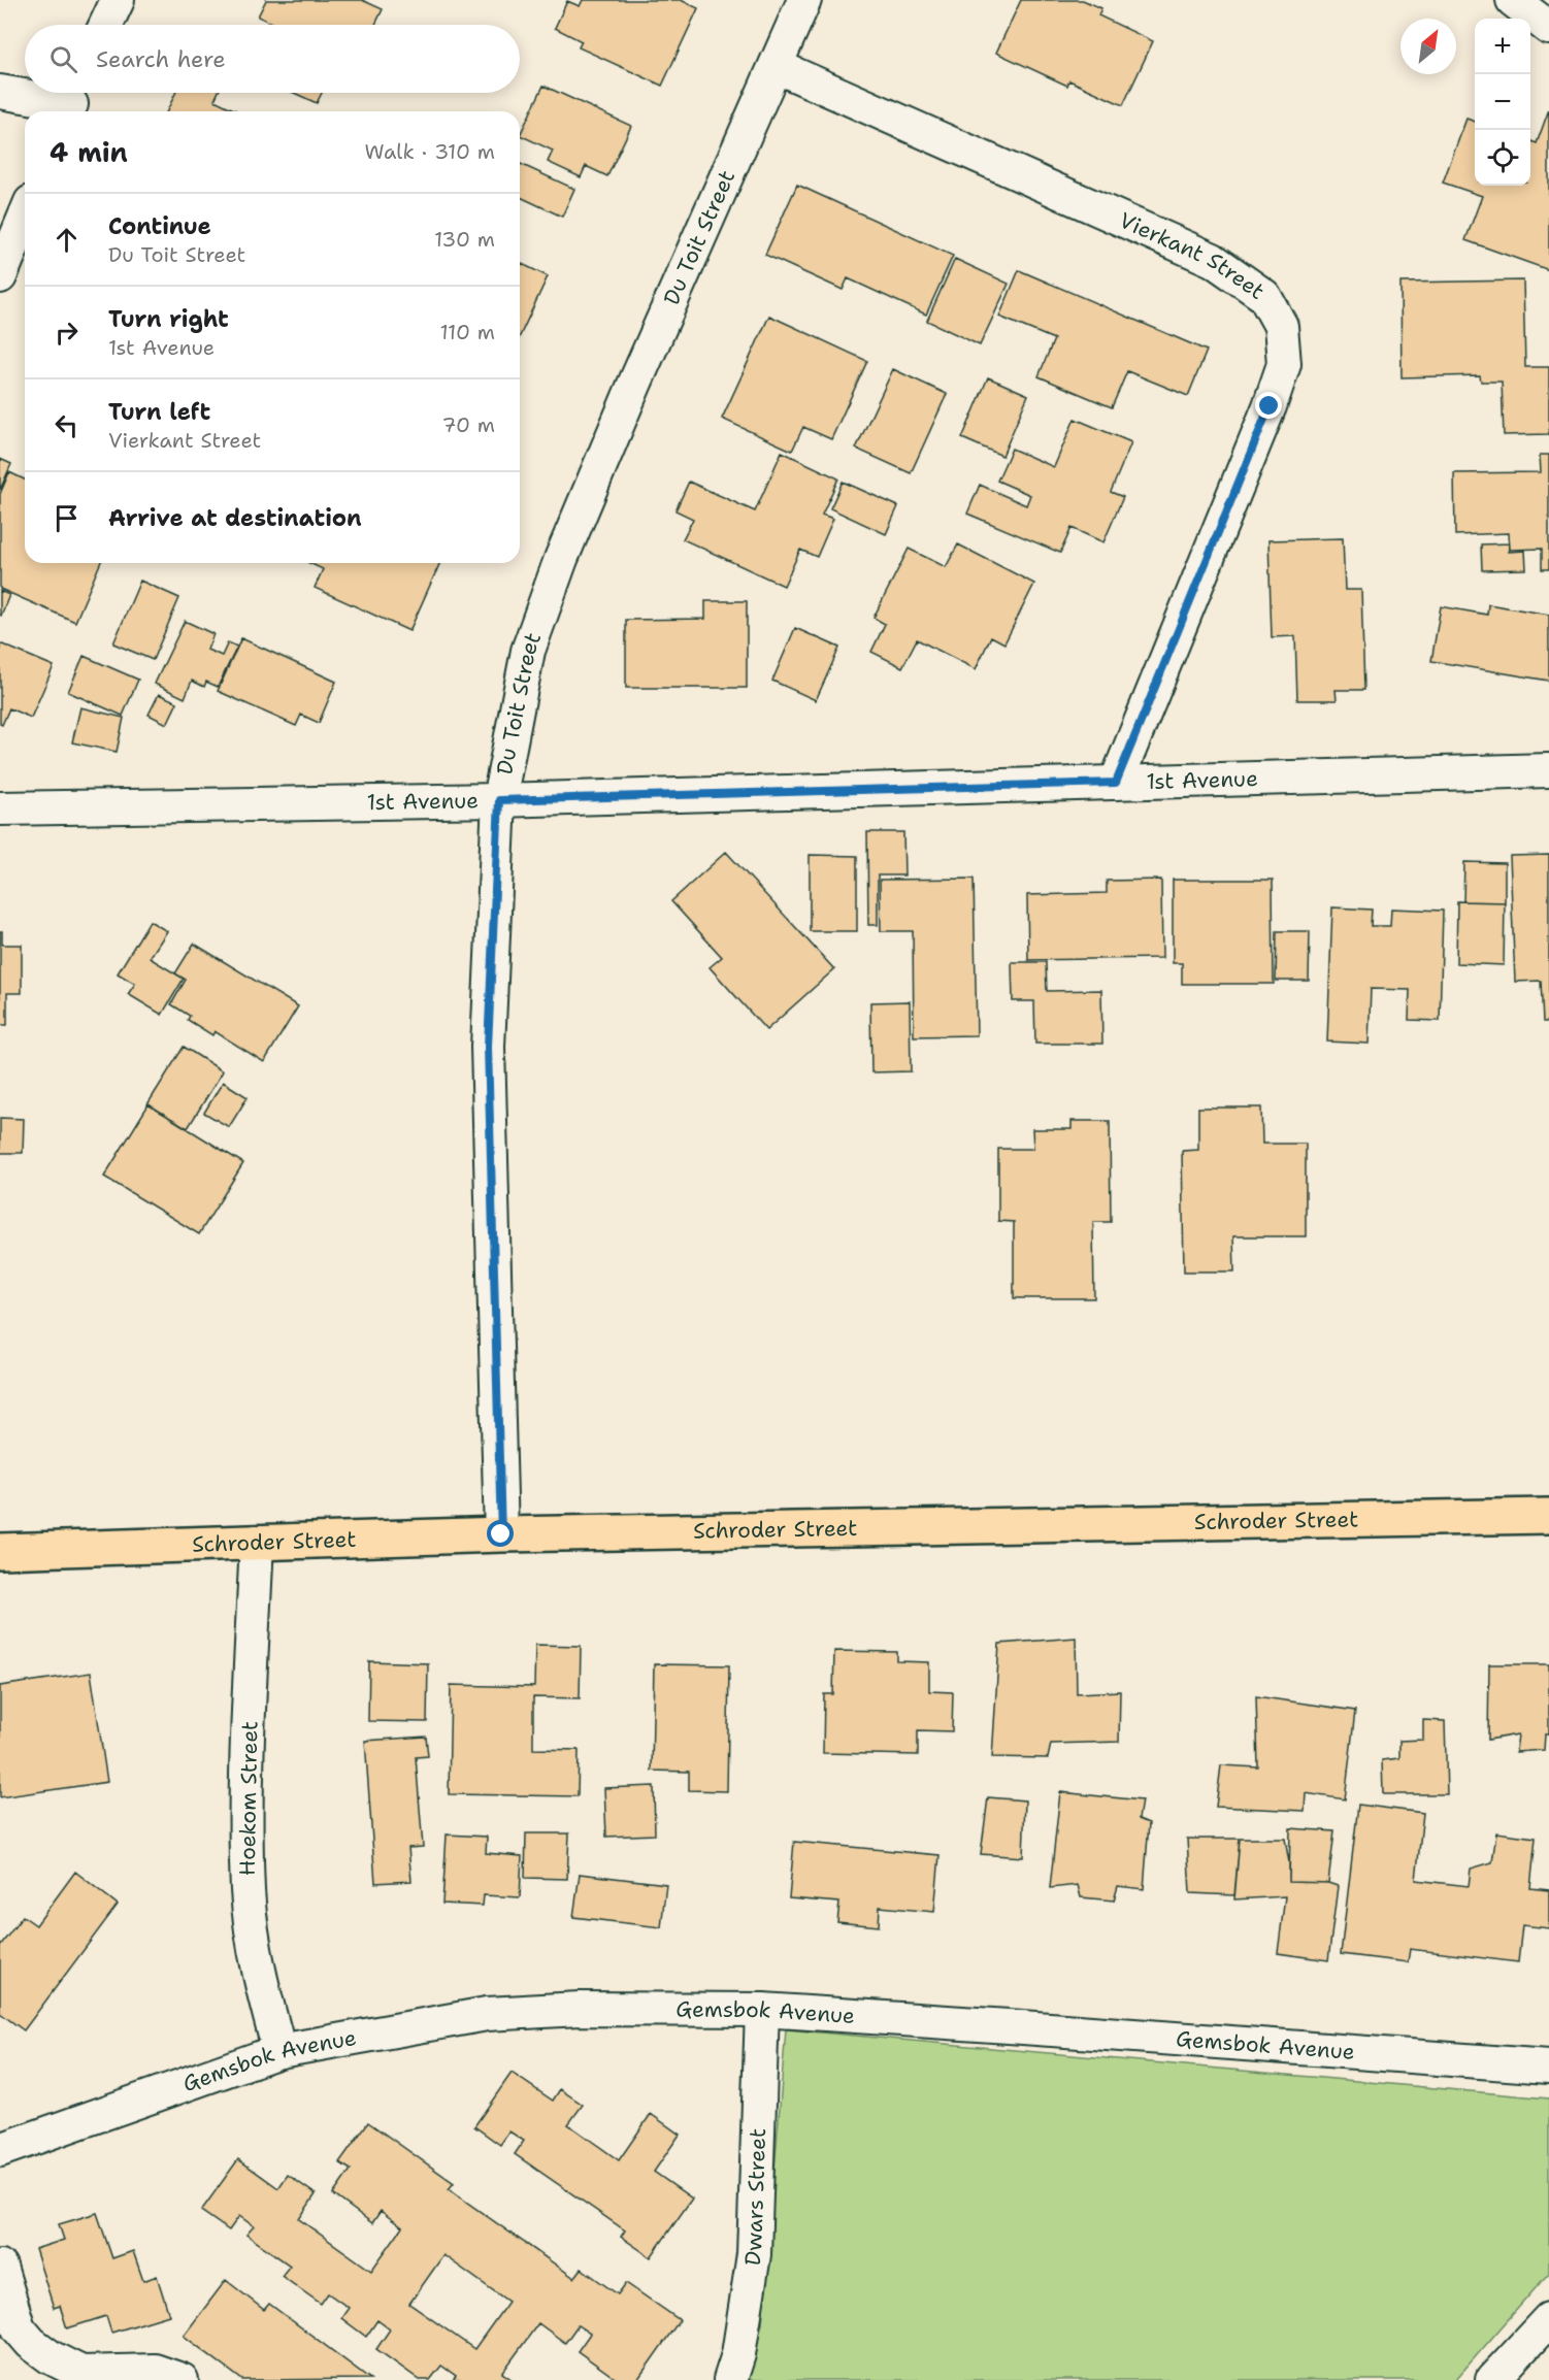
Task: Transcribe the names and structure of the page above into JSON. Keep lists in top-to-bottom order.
{
  "streets": {
    "highway": ["Schroder Street"],
    "street": [
      "Du Toit Street",
      "Vierkant Street",
      "1st Avenue",
      "Hoekom Street",
      "Gemsbok Avenue",
      "Dwars Street"
    ]
  },
  "crossings": [
    ["Du Toit Street", "Vierkant Street"],
    ["Du Toit Street", "1st Avenue"],
    ["Du Toit Street", "Schroder Street"],
    ["Vierkant Street", "1st Avenue"],
    ["Schroder Street", "Hoekom Street"],
    ["Hoekom Street", "Gemsbok Avenue"],
    ["Gemsbok Avenue", "Dwars Street"]
  ],
  "north": "top right",
  "page": {
    "map_buttons": ["+", "−"],
    "search": "Search here",
    "heading": ["4 min", "Walk · 310 m"],
    "list": [
      ["Continue", "Du Toit Street", "130 m"],
      ["Turn right", "1st Avenue", "110 m"],
      ["Turn left", "Vierkant Street", "70 m"],
      "Arrive at destination"
    ]
  }
}
